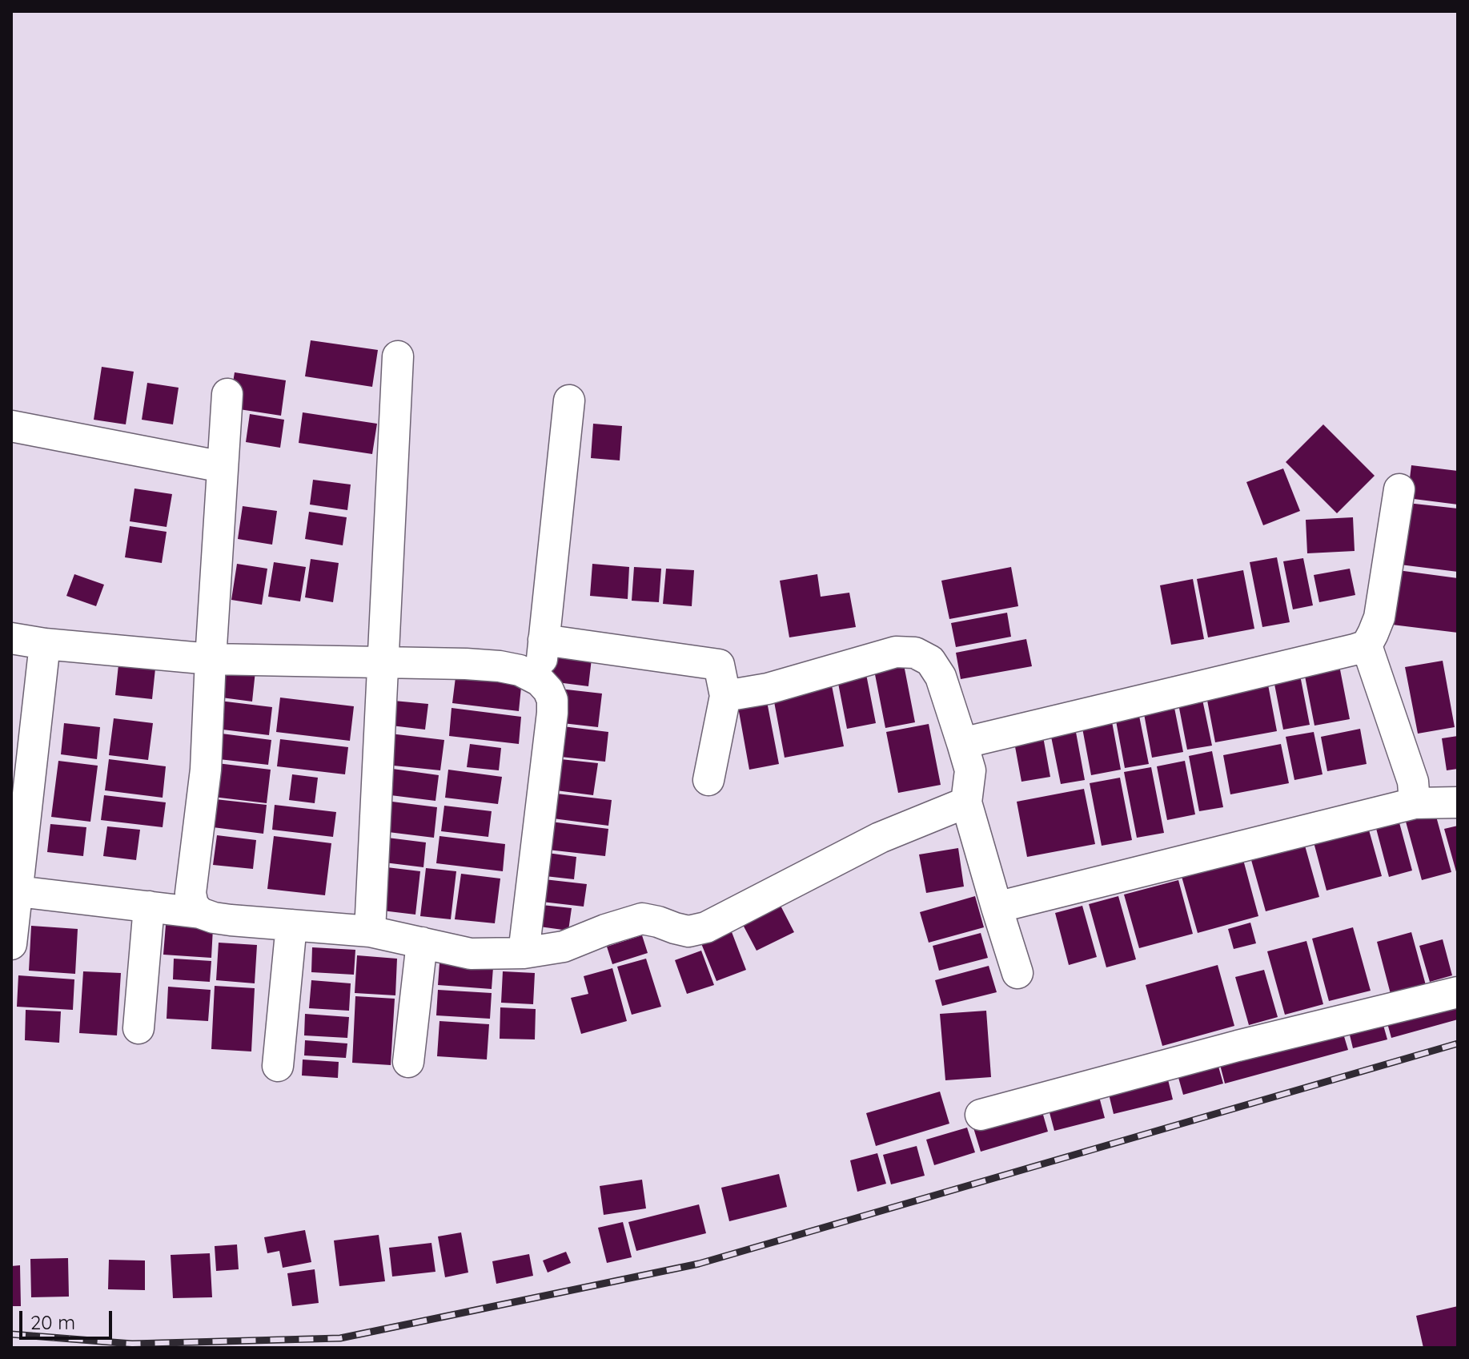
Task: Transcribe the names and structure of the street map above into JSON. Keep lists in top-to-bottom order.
{
  "scale_bar": "20 m"
}
